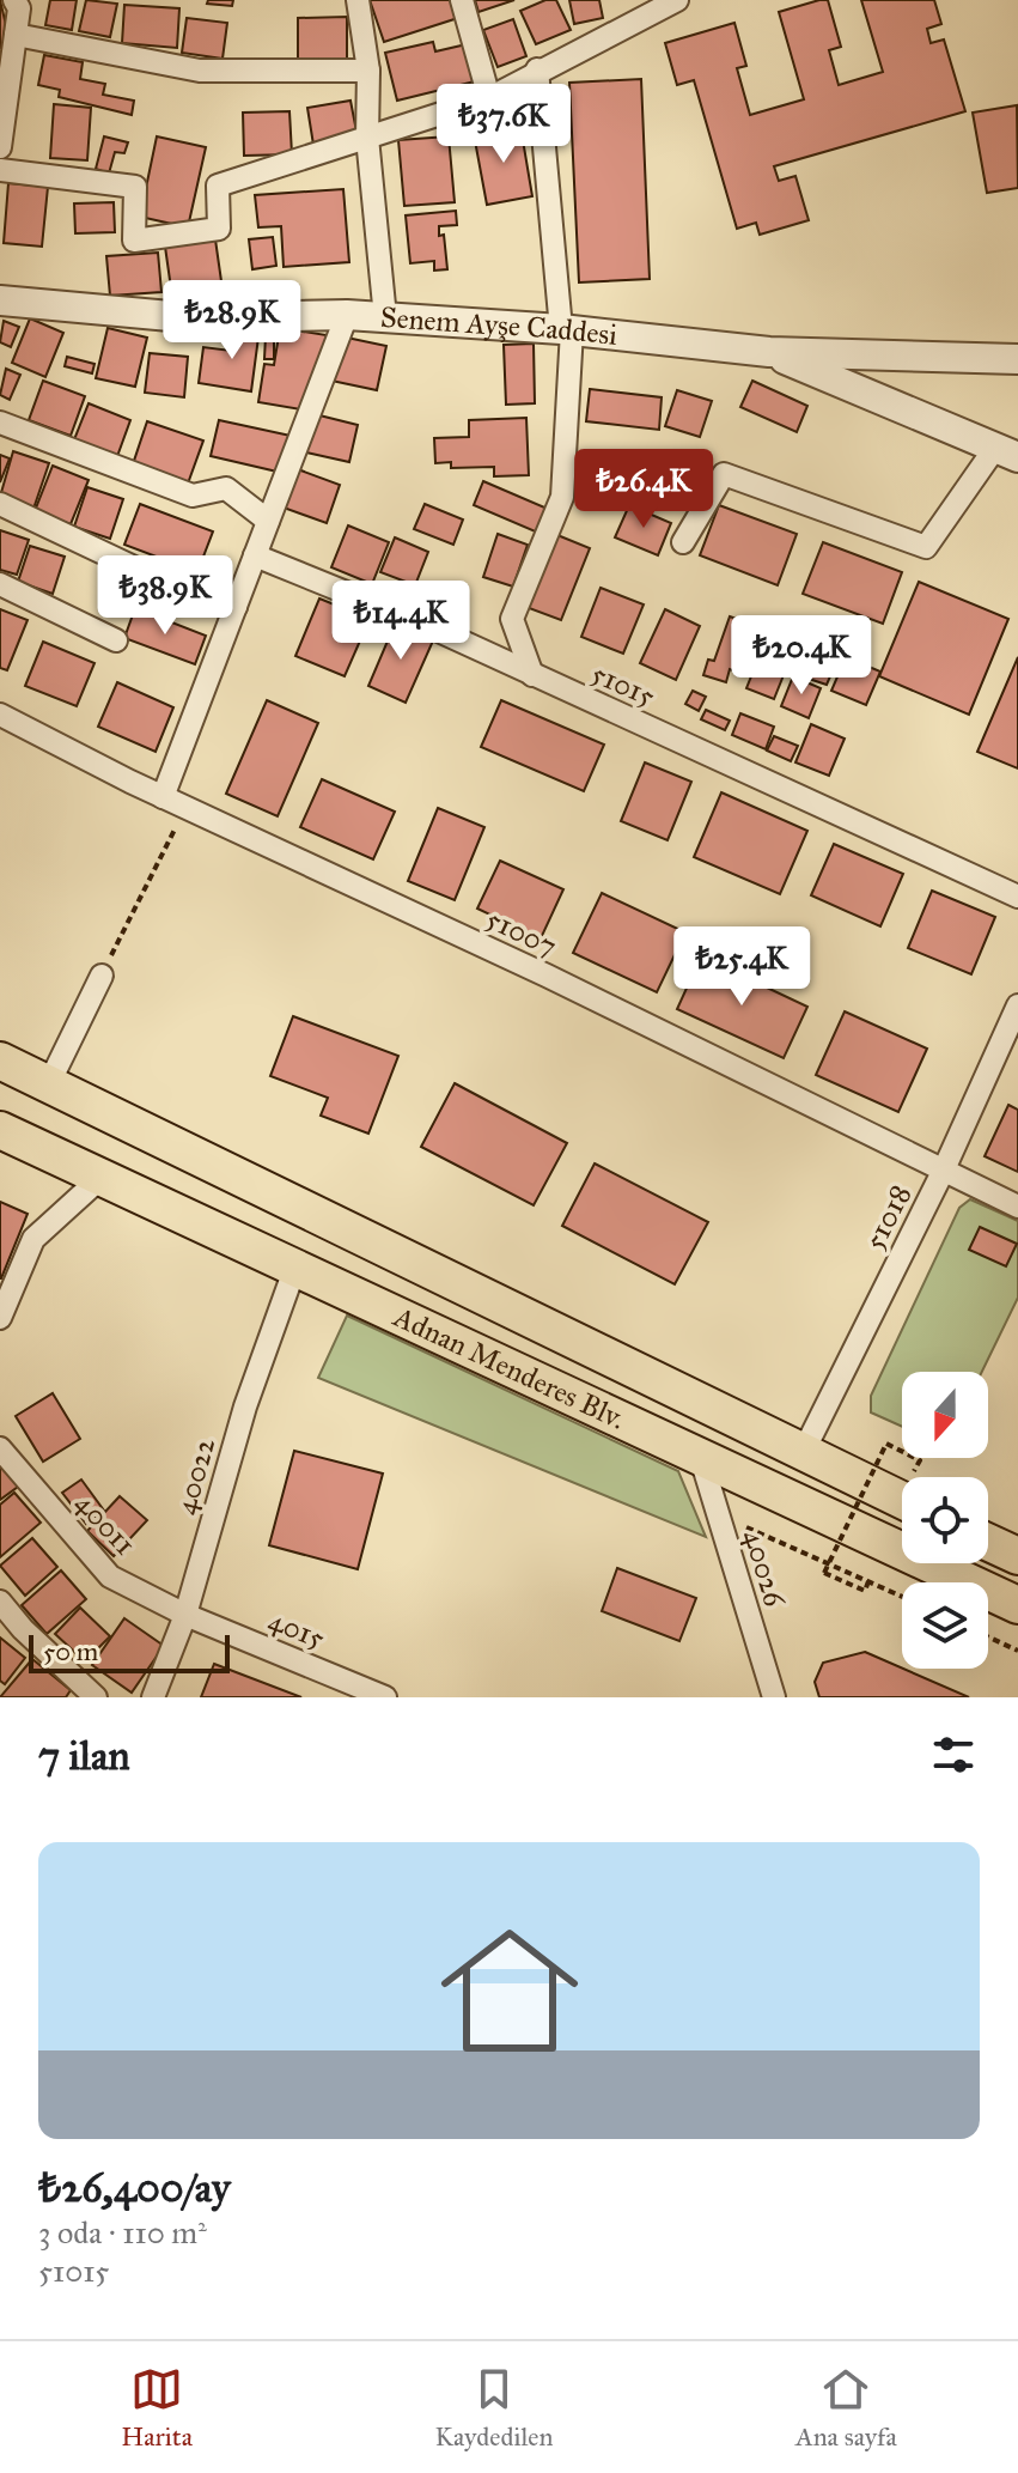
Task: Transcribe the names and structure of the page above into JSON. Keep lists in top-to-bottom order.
{
  "streets": {
    "main road": ["Adnan Menderes Blv."],
    "street": [
      "Senem Ayşe Caddesi",
      "51015",
      "51007",
      "51018",
      "40022",
      "40011",
      "40026",
      "4015"
    ]
  },
  "crossings": [
    ["51007", "51018"],
    ["51018", "Adnan Menderes Blv."],
    ["Adnan Menderes Blv.", "40022"],
    ["Adnan Menderes Blv.", "40026"],
    ["40022", "40011"],
    ["40022", "4015"],
    ["40011", "4015"]
  ],
  "scale_bar": "50 m",
  "north": "bottom",
  "page": {
    "price": [
      "₺37.6K",
      "₺28.9K",
      "₺26.4K",
      "₺38.9K",
      "₺14.4K",
      "₺20.4K",
      "₺25.4K"
    ],
    "scale": "50 m",
    "heading": "7 ilan",
    "list": [
      {
        "name": "₺26,400/ay",
        "note": "3 oda · 110 m² · 51015"
      }
    ],
    "tabs": ["Harita", "Kaydedilen", "Ana sayfa"]
  }
}
